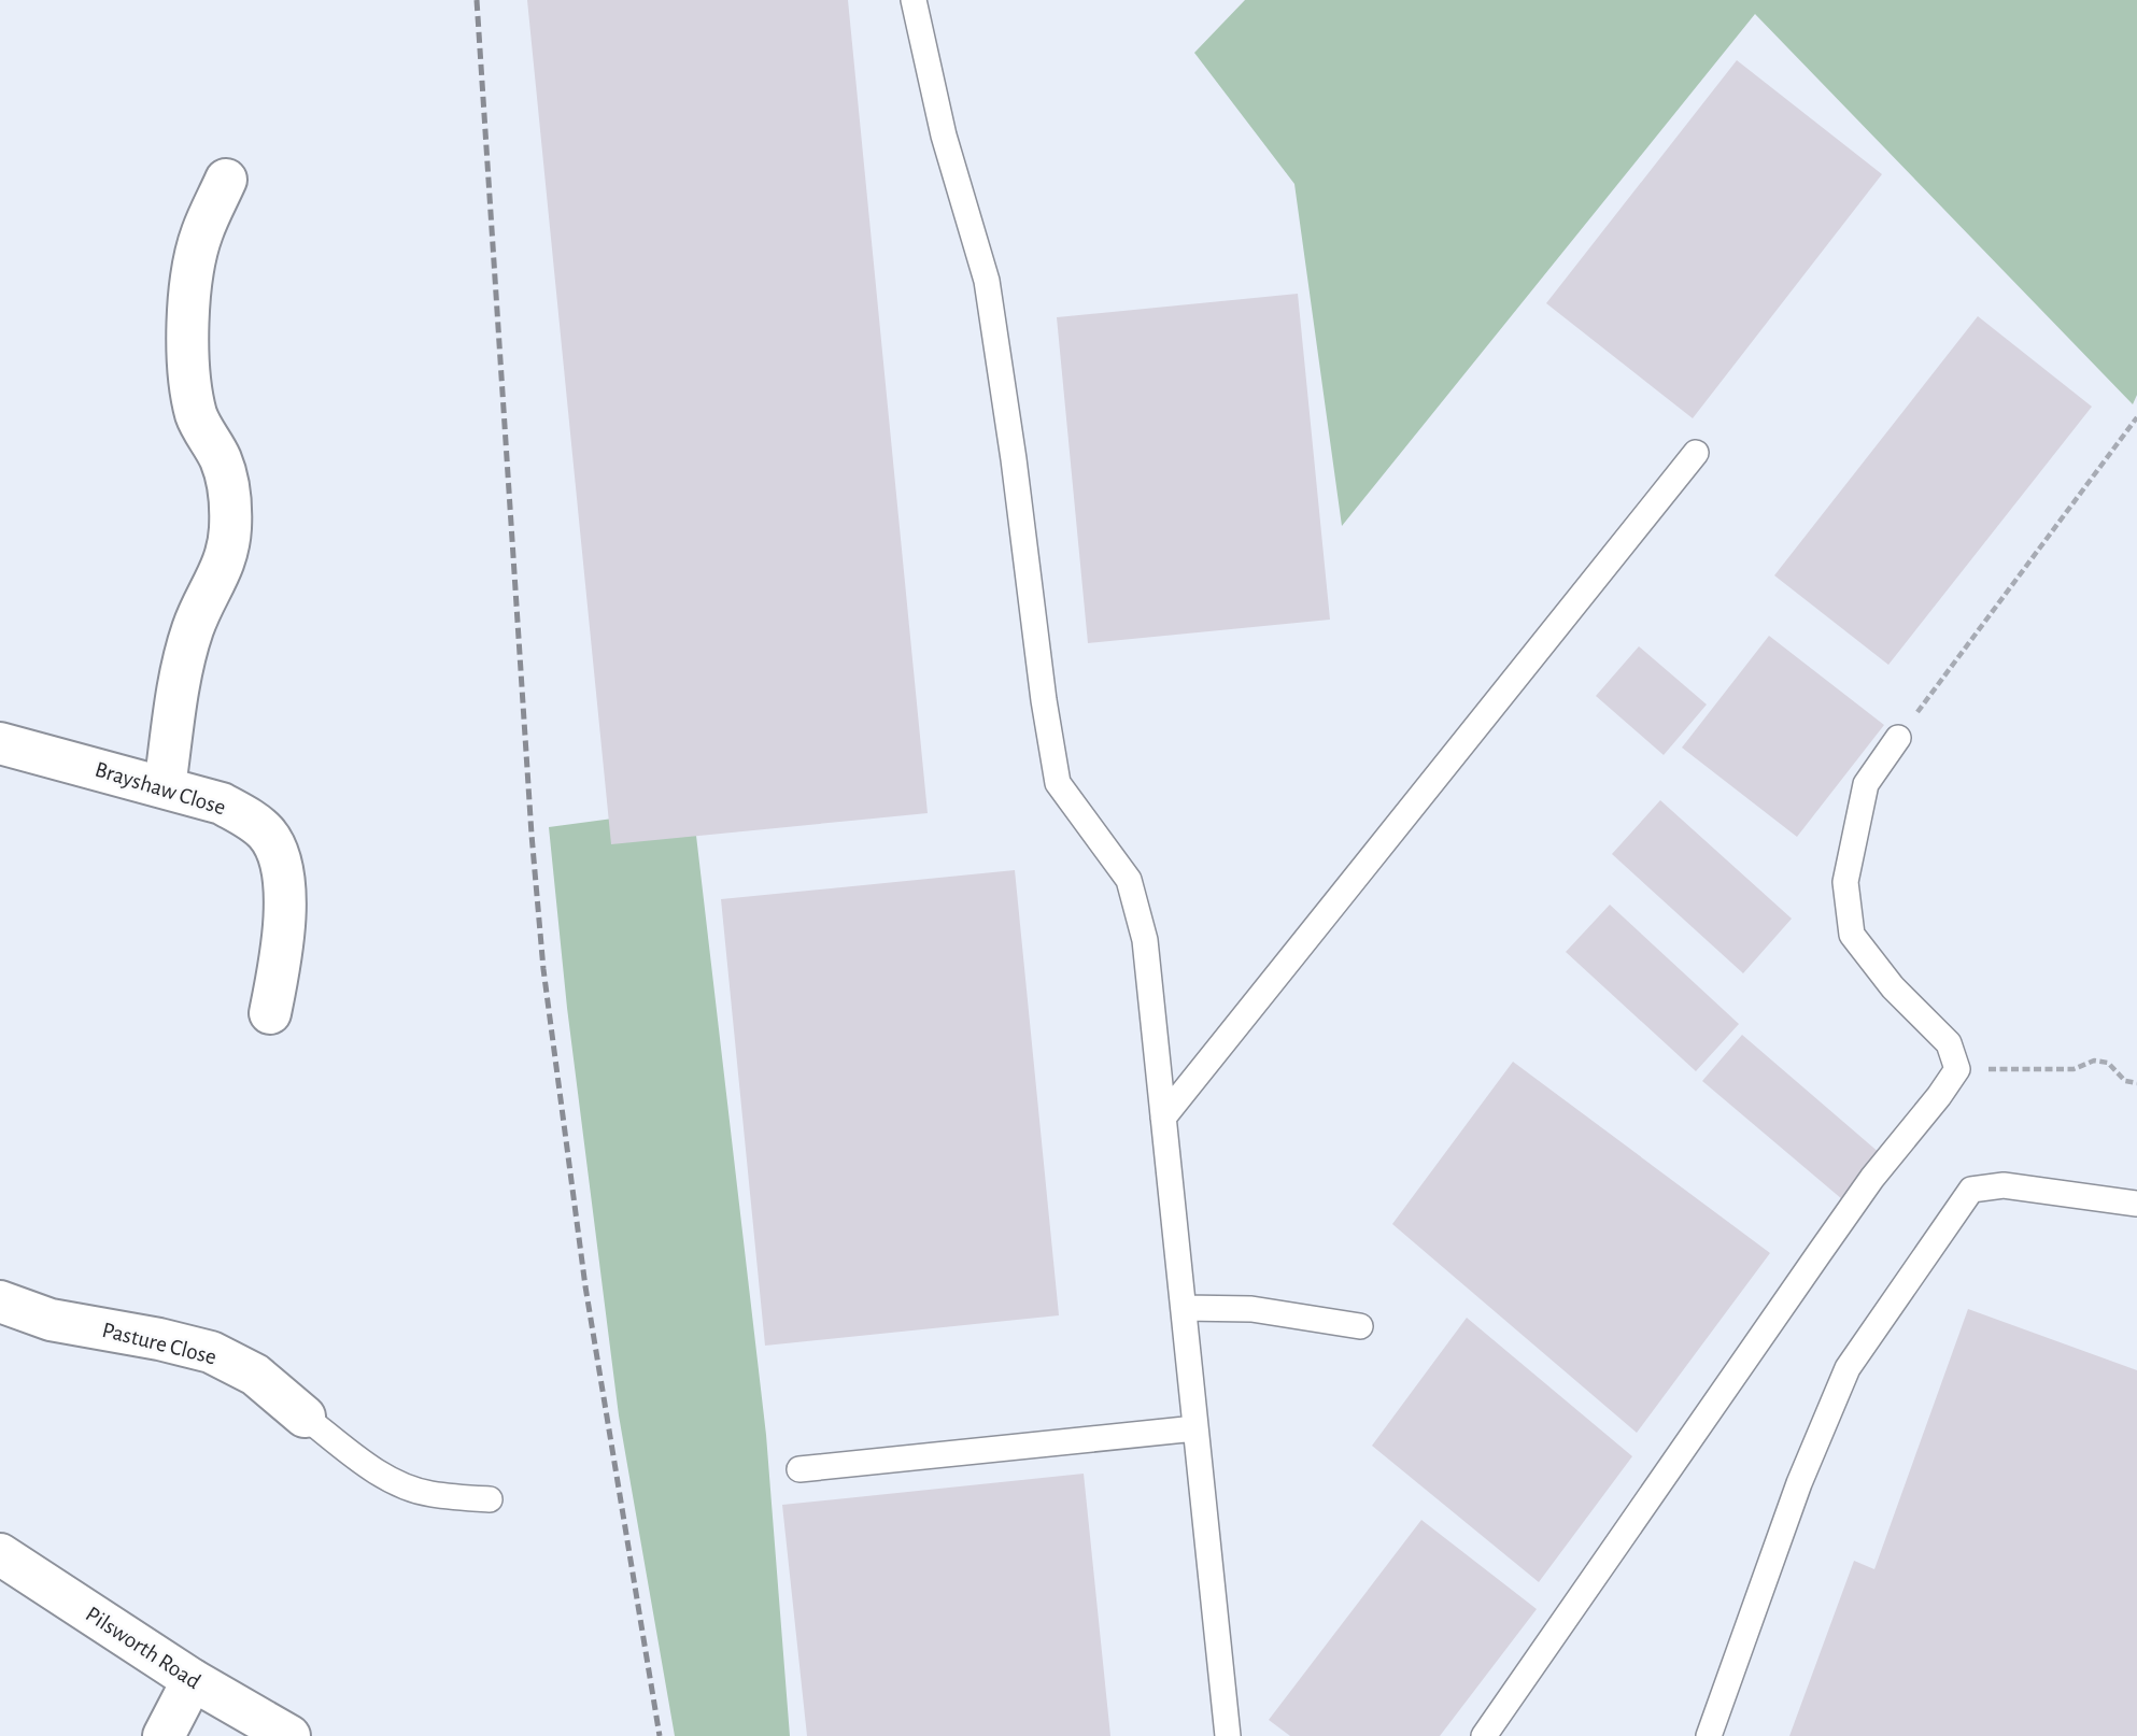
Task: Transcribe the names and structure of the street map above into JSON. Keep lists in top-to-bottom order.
{
  "streets": {
    "street": ["Brayshaw Close", "Pasture Close", "Pilsworth Road"]
  }
}
